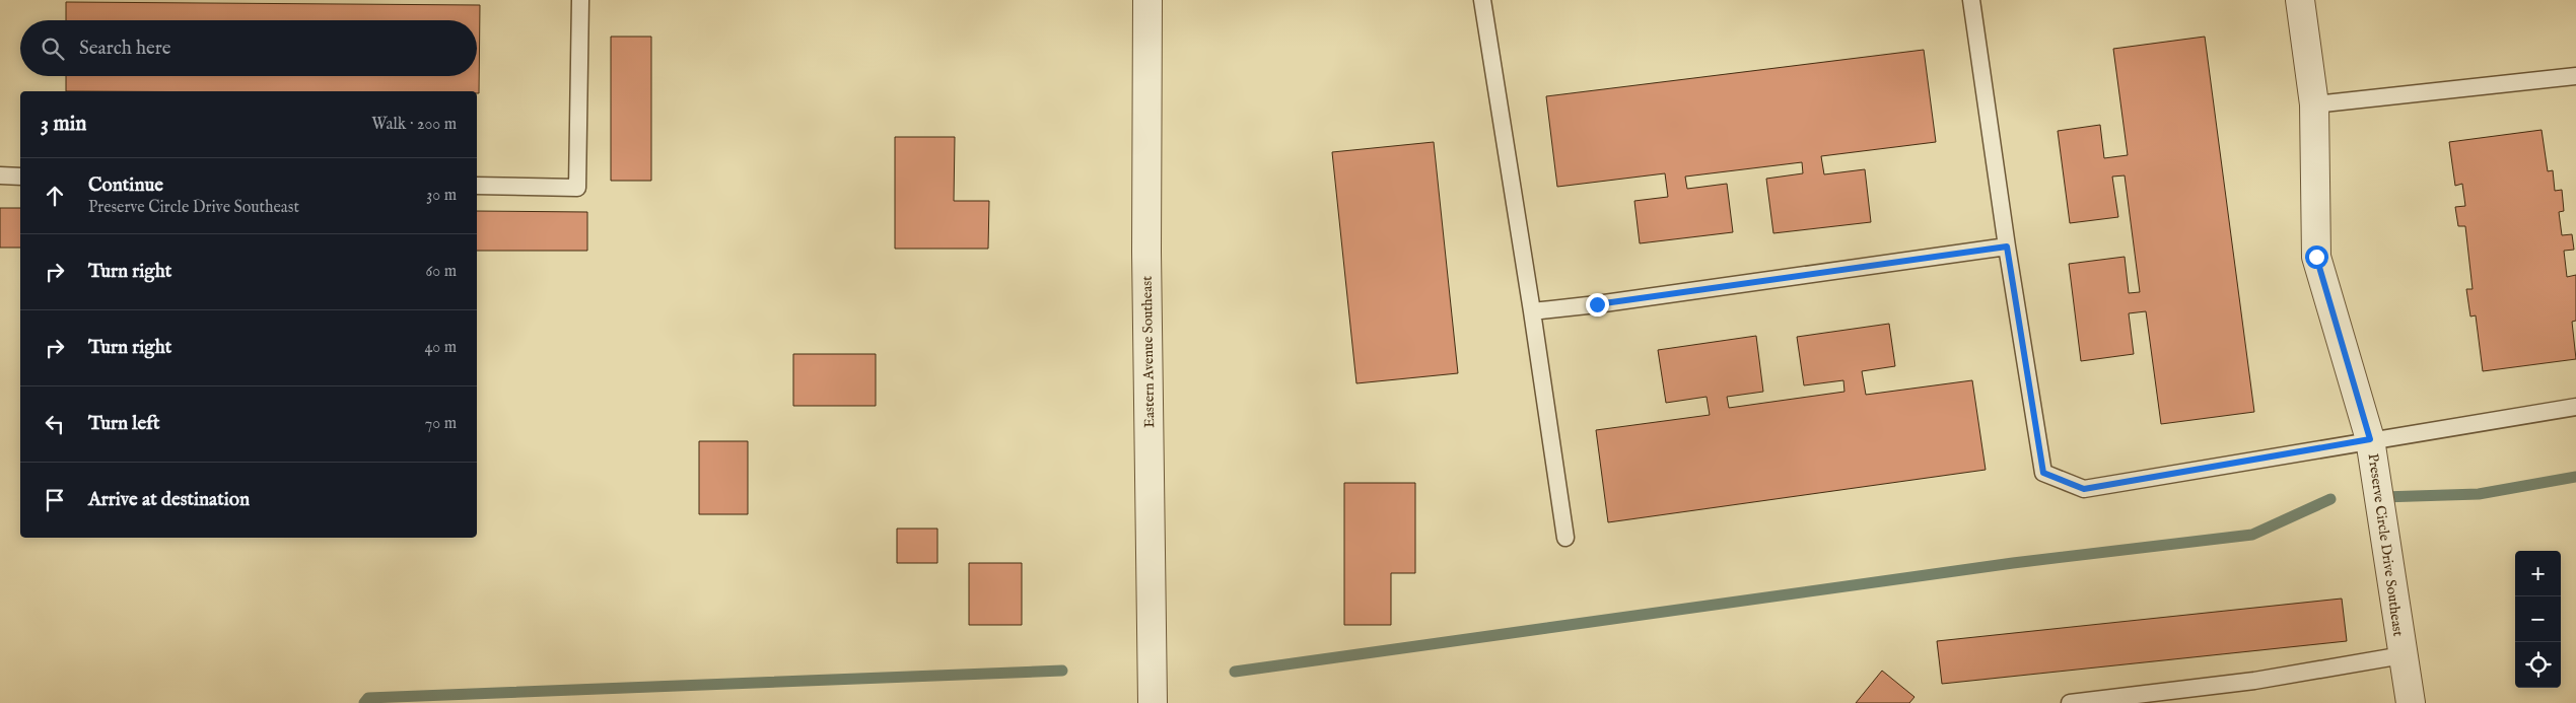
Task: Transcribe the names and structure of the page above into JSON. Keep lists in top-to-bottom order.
{
  "streets": {
    "street": ["Eastern Avenue Southeast", "Preserve Circle Drive Southeast"]
  },
  "page": {
    "search": "Search here",
    "heading": ["3 min", "Walk · 200 m"],
    "list": [
      ["Continue", "Preserve Circle Drive Southeast", "30 m"],
      ["Turn right", "60 m"],
      ["Turn right", "40 m"],
      ["Turn left", "70 m"],
      "Arrive at destination"
    ],
    "map_buttons": ["+", "−"]
  }
}
